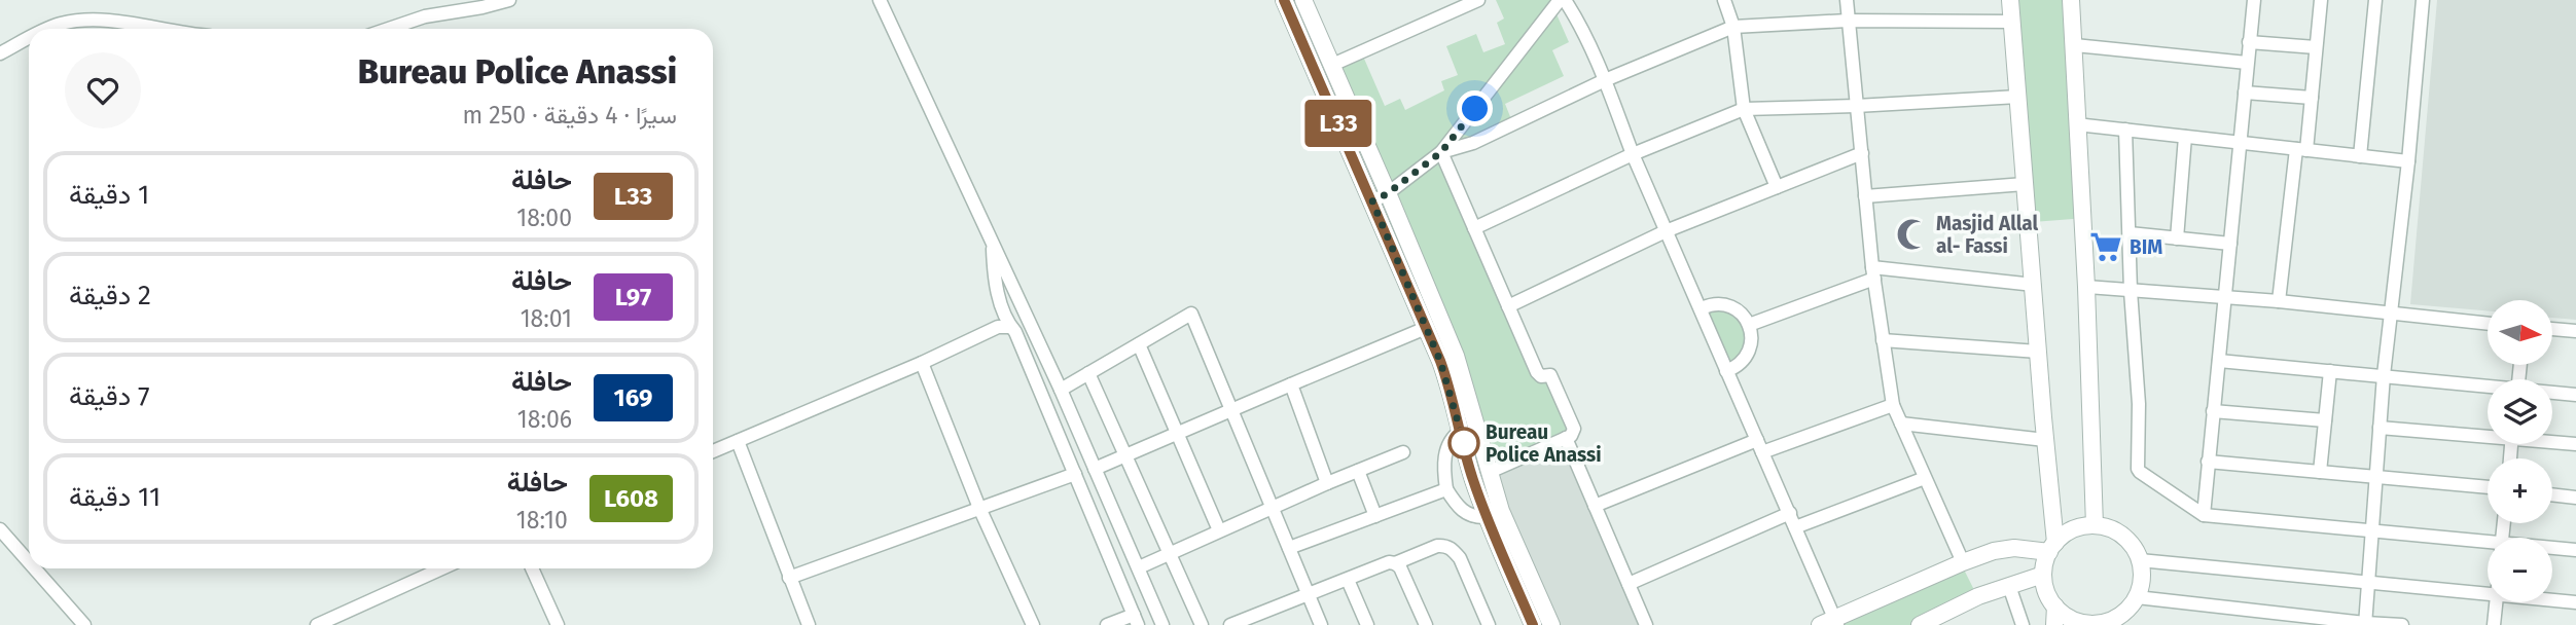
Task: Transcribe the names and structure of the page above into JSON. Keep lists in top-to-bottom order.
{
  "places": {
    "mosque": ["Masjid Allal al- Fassi"],
    "supermarket": ["BIM"],
    "other": ["Bureau Police Anassi"]
  },
  "lines": ["bus line L33"],
  "north": "right",
  "page": {
    "on_map": "L33",
    "heading": ["Bureau Police Anassi", "سيرًا · 4 دقيقة · 250 m"],
    "list": [
      {
        "mark": "L33",
        "name": "حافلة",
        "note": "18:00",
        "value": "1 دقيقة"
      },
      {
        "mark": "L97",
        "name": "حافلة",
        "note": "18:01",
        "value": "2 دقيقة"
      },
      {
        "mark": "169",
        "name": "حافلة",
        "note": "18:06",
        "value": "7 دقيقة"
      },
      {
        "mark": "L608",
        "name": "حافلة",
        "note": "18:10",
        "value": "11 دقيقة"
      }
    ],
    "map_buttons": ["+", "−"]
  }
}
